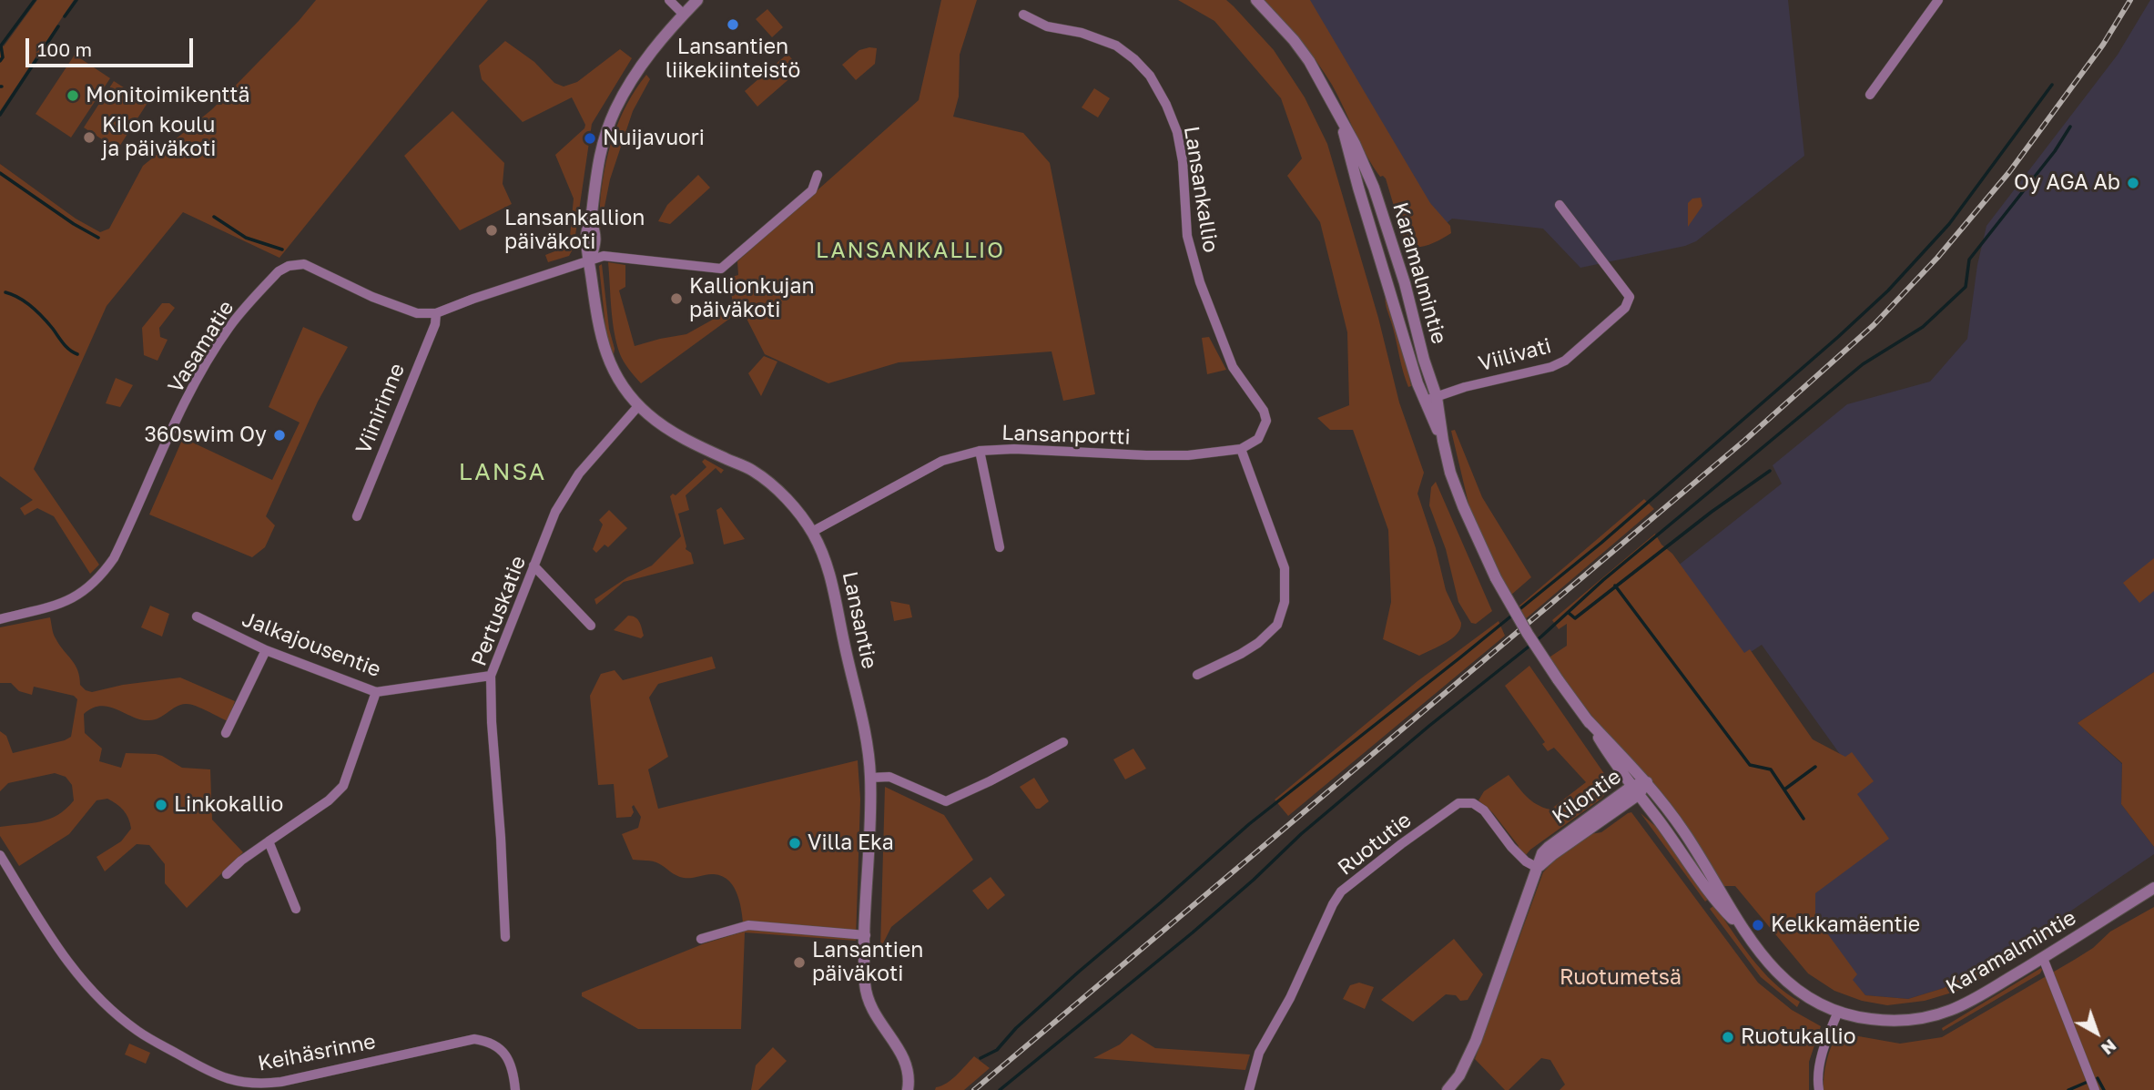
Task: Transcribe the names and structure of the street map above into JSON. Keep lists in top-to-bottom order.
{
  "streets": {
    "street": [
      "Lansankallio",
      "Karamalmintie",
      "Vasamatie",
      "Viilivati",
      "Viinirinne",
      "Lansanportti",
      "Pertuskatie",
      "Lansantie",
      "Jalkajousentie",
      "Kilontie",
      "Ruotutie",
      "Keihäsrinne"
    ]
  },
  "crossings": [
    ["Lansankallio", "Lansanportti"],
    ["Karamalmintie", "Viilivati"],
    ["Karamalmintie", "Kilontie"],
    ["Vasamatie", "Viinirinne"],
    ["Vasamatie", "Lansantie"],
    ["Lansanportti", "Lansantie"],
    ["Pertuskatie", "Lansantie"],
    ["Pertuskatie", "Jalkajousentie"],
    ["Kilontie", "Ruotutie"]
  ],
  "districts": ["LANSANKALLIO", "LANSA"],
  "parks": ["Ruotumetsä"],
  "places": [
    "Lansantien liikekiinteistö",
    "Monitoimikenttä",
    "Kilon koulu ja päiväkoti",
    "Nuijavuori",
    "Oy AGA Ab",
    "Lansankallion päiväkoti",
    "Kallionkujan päiväkoti",
    "360swim Oy",
    "Linkokallio",
    "Villa Eka",
    "Kelkkamäentie",
    "Lansantien päiväkoti",
    "Ruotukallio"
  ],
  "scale_bar": "100 m",
  "north": "bottom right"
}
